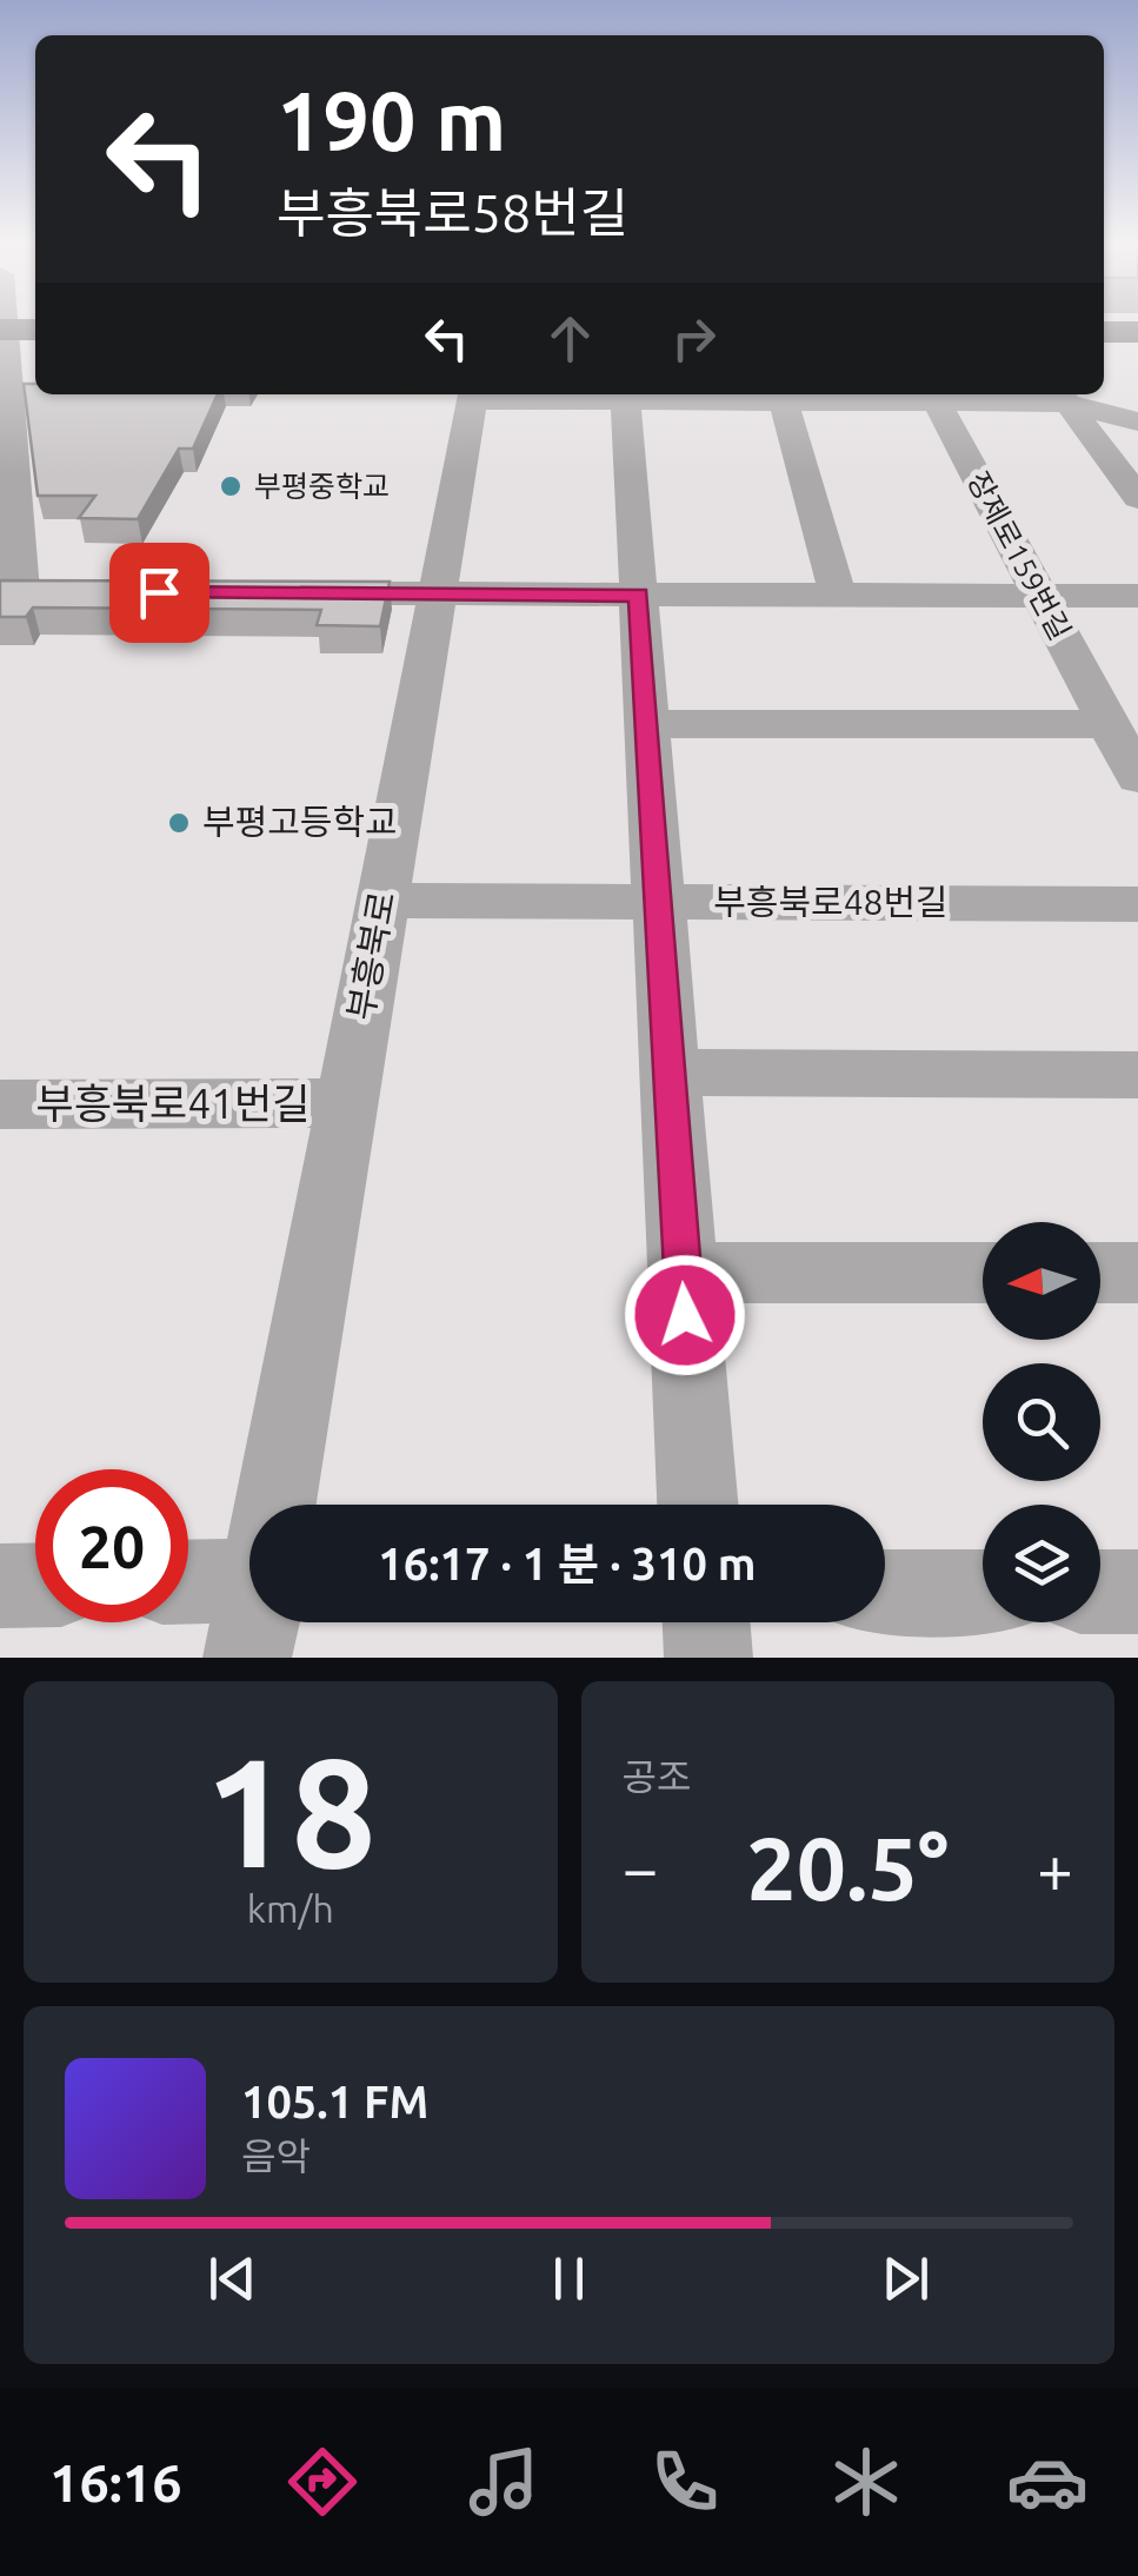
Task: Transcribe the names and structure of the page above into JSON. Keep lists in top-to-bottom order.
{
  "streets": {
    "street": [
      "장제로159번길",
      "부흥북로48번길",
      "부흥북로",
      "부흥북로41번길"
    ]
  },
  "crossings": [
    ["부흥북로48번길", "부흥북로"],
    ["부흥북로", "부흥북로41번길"]
  ],
  "places": ["부평중학교", "부평고등학교"],
  "north": "left",
  "page": {
    "turn": ["190 m", "부흥북로58번길"],
    "limit": "20",
    "trip": "16:17 · 1 분 · 310 m",
    "tile": [
      ["18", "km/h"],
      "공조"
    ],
    "heat": ["−", "20.5°", "+"],
    "song": ["105.1 FM", "음악"],
    "tabs": "16:16"
  }
}
